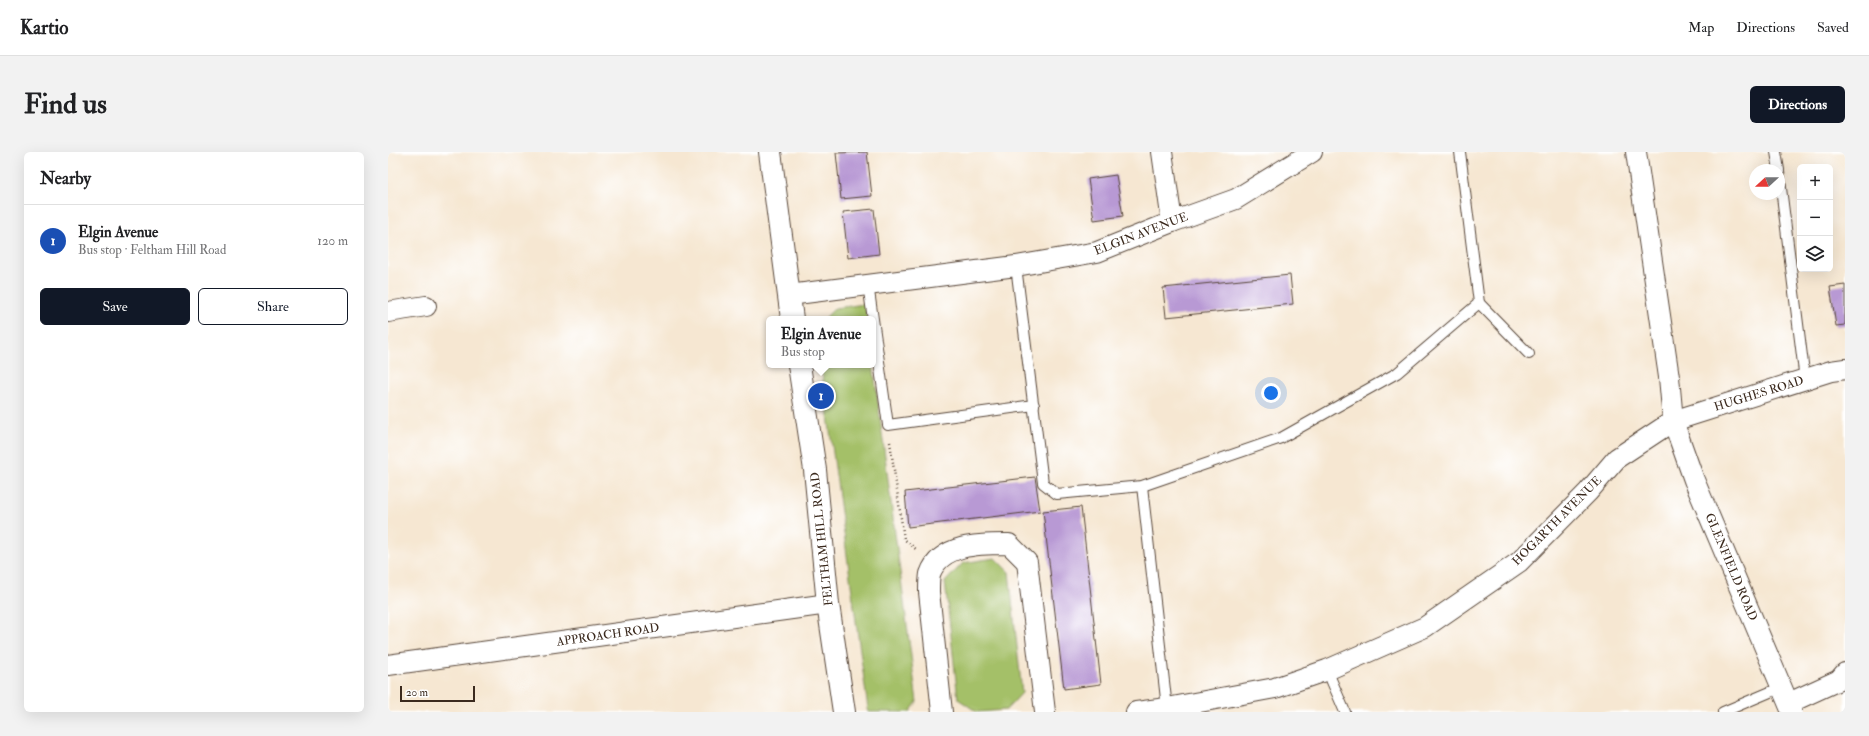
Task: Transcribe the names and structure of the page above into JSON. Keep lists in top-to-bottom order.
{
  "streets": {
    "street": [
      "ELGIN AVENUE",
      "HUGHES ROAD",
      "HOGARTH AVENUE",
      "FELTHAM HILL ROAD",
      "GLENFIELD ROAD",
      "APPROACH ROAD"
    ]
  },
  "crossings": [
    ["HUGHES ROAD", "HOGARTH AVENUE"],
    ["HUGHES ROAD", "GLENFIELD ROAD"],
    ["HOGARTH AVENUE", "GLENFIELD ROAD"],
    ["FELTHAM HILL ROAD", "APPROACH ROAD"]
  ],
  "scale_bar": "20 m",
  "north": "left",
  "page": {
    "header": "Kartio",
    "nav": ["Map", "Directions", "Saved"],
    "buttons": [
      "Directions",
      ["Save", "Share"]
    ],
    "title": "Find us",
    "heading": "Nearby",
    "map_buttons": ["+", "−"],
    "list": [
      {
        "mark": "1",
        "name": "Elgin Avenue",
        "note": "Bus stop · Feltham Hill Road",
        "value": "120 m"
      }
    ],
    "popup": ["Elgin Avenue", "Bus stop"],
    "pins": "1",
    "scale": "20 m"
  }
}
